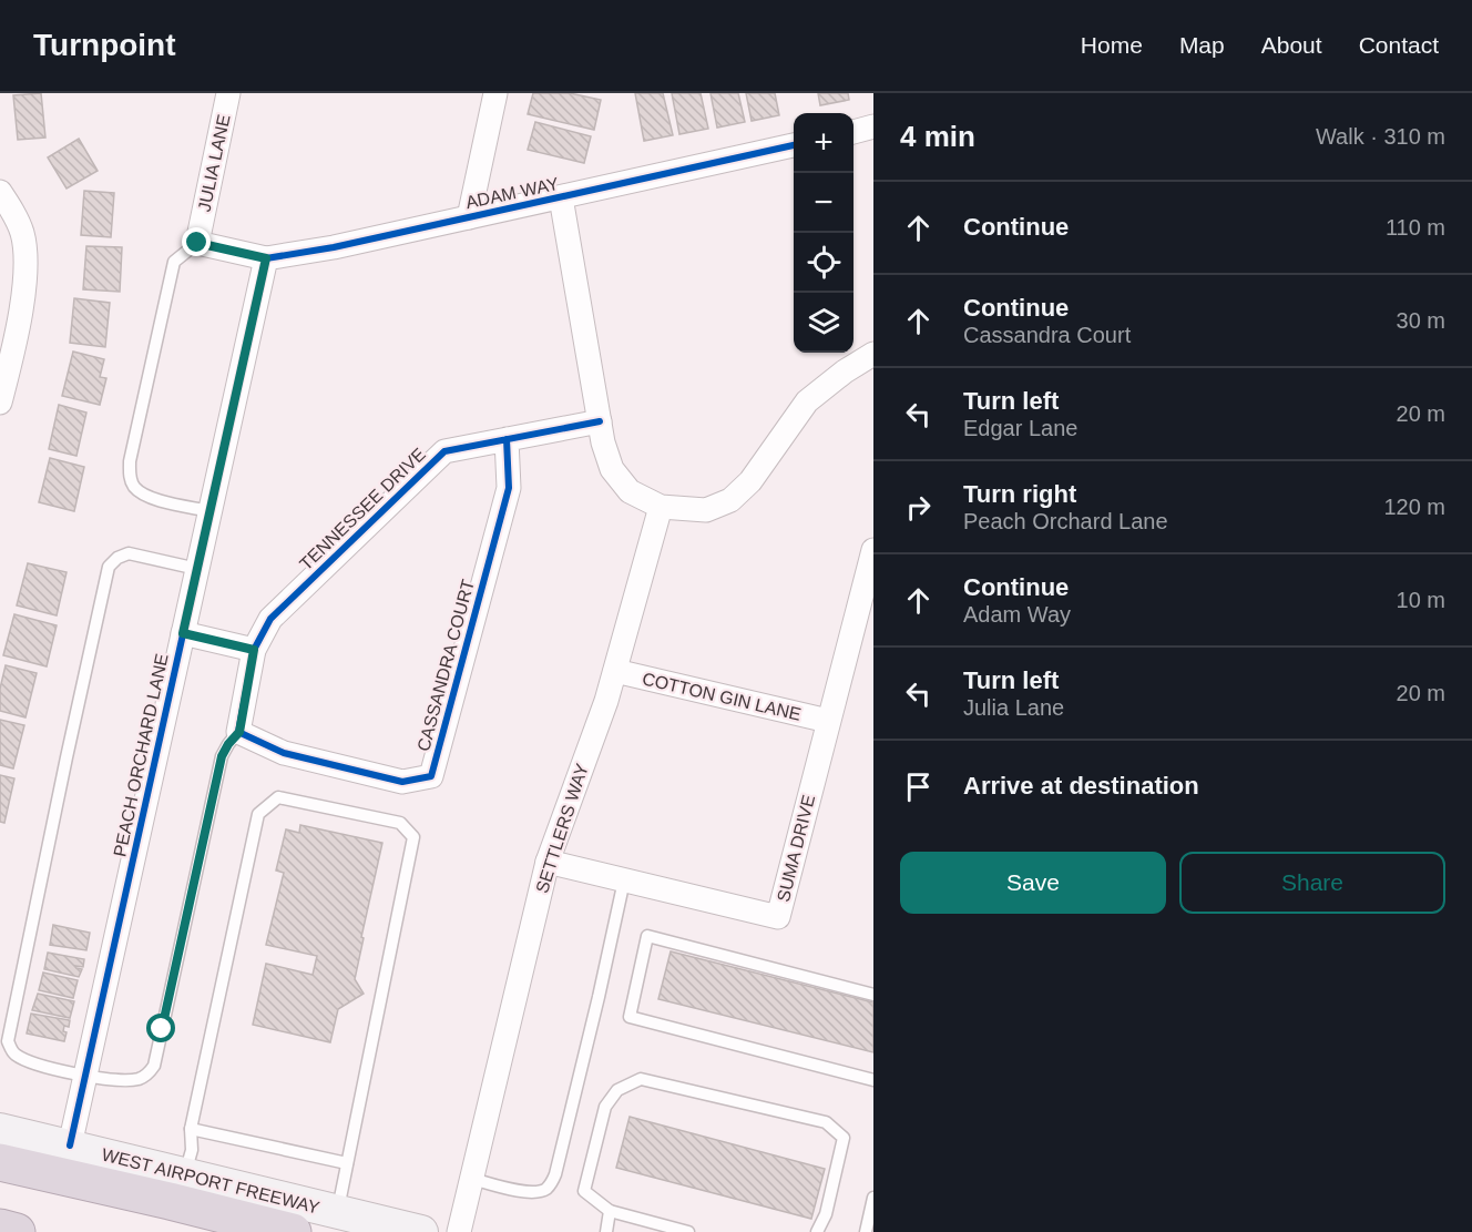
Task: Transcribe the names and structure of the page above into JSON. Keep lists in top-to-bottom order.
{
  "streets": {
    "main road": ["WEST AIRPORT FREEWAY"],
    "street": [
      "JULIA LANE",
      "ADAM WAY",
      "TENNESSEE DRIVE",
      "CASSANDRA COURT",
      "COTTON GIN LANE",
      "PEACH ORCHARD LANE",
      "SETTLERS WAY",
      "SUMA DRIVE"
    ]
  },
  "crossings": [
    ["ADAM WAY", "PEACH ORCHARD LANE"],
    ["TENNESSEE DRIVE", "CASSANDRA COURT"],
    ["COTTON GIN LANE", "SETTLERS WAY"],
    ["COTTON GIN LANE", "SUMA DRIVE"],
    ["PEACH ORCHARD LANE", "WEST AIRPORT FREEWAY"],
    ["SETTLERS WAY", "SUMA DRIVE"]
  ],
  "page": {
    "header": "Turnpoint",
    "nav": [
      "Home",
      "Map",
      "About",
      "Contact"
    ],
    "heading": ["4 min", "Walk · 310 m"],
    "map_buttons": ["+", "−"],
    "list": [
      ["Continue", "110 m"],
      ["Continue", "Cassandra Court", "30 m"],
      ["Turn left", "Edgar Lane", "20 m"],
      ["Turn right", "Peach Orchard Lane", "120 m"],
      ["Continue", "Adam Way", "10 m"],
      ["Turn left", "Julia Lane", "20 m"],
      "Arrive at destination"
    ],
    "buttons": ["Save", "Share"]
  }
}
